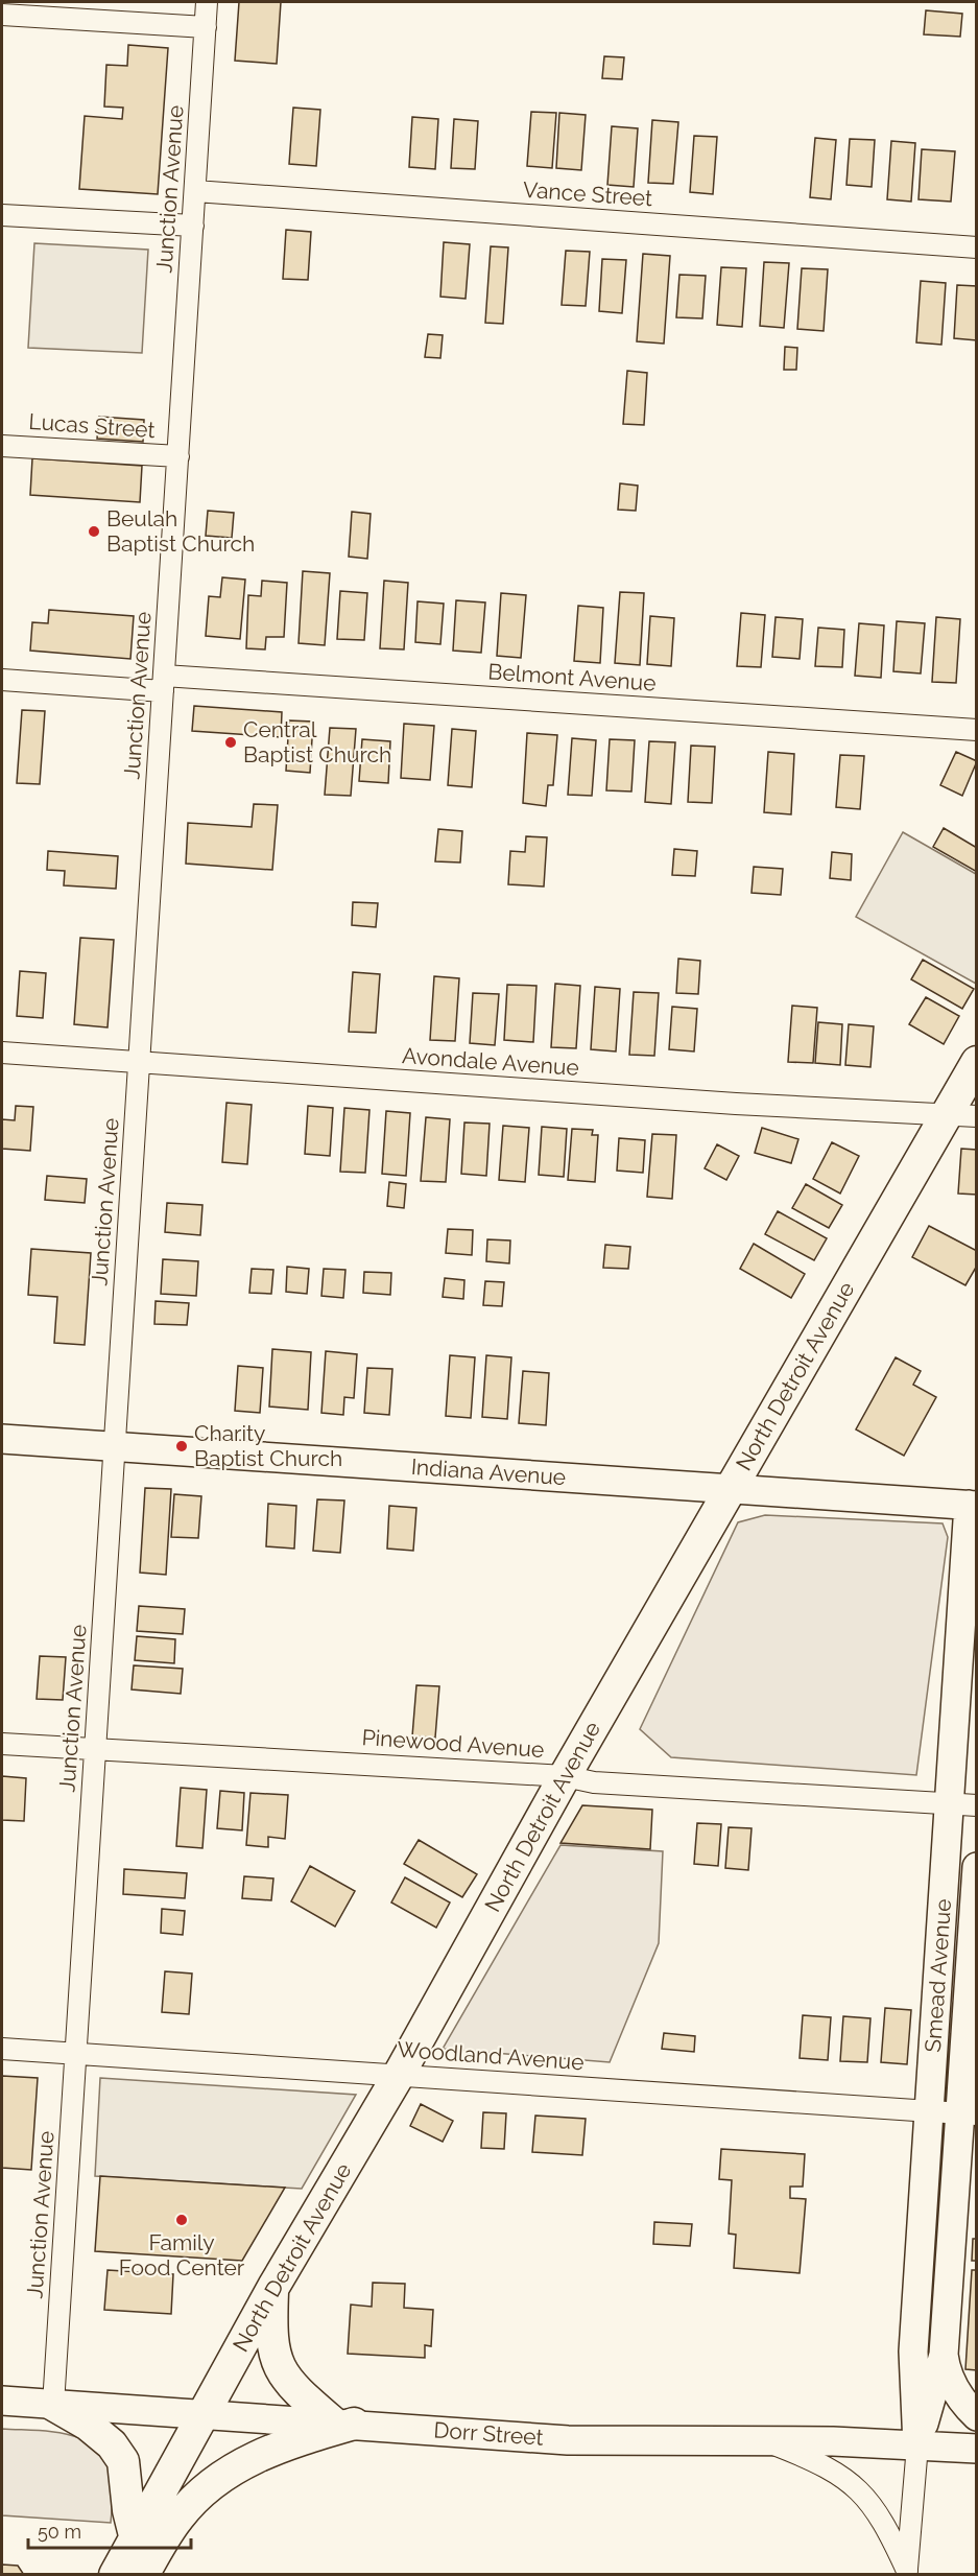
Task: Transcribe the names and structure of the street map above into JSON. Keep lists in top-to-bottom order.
{
  "streets": {
    "main road": ["North Detroit Avenue"],
    "street": [
      "Junction Avenue",
      "Vance Street",
      "Lucas Street",
      "Belmont Avenue",
      "Avondale Avenue",
      "Indiana Avenue",
      "Pinewood Avenue",
      "Smead Avenue",
      "Woodland Avenue",
      "Dorr Street"
    ]
  },
  "crossings": [
    ["Junction Avenue", "Vance Street"],
    ["Junction Avenue", "Lucas Street"],
    ["Junction Avenue", "Belmont Avenue"],
    ["Junction Avenue", "Avondale Avenue"],
    ["Junction Avenue", "Indiana Avenue"],
    ["Junction Avenue", "Pinewood Avenue"],
    ["Junction Avenue", "Woodland Avenue"],
    ["Junction Avenue", "Dorr Street"],
    ["Avondale Avenue", "North Detroit Avenue"],
    ["North Detroit Avenue", "Indiana Avenue"],
    ["North Detroit Avenue", "Pinewood Avenue"],
    ["North Detroit Avenue", "Woodland Avenue"],
    ["North Detroit Avenue", "Dorr Street"],
    ["Indiana Avenue", "Smead Avenue"],
    ["Pinewood Avenue", "Smead Avenue"],
    ["Smead Avenue", "Woodland Avenue"],
    ["Smead Avenue", "Dorr Street"]
  ],
  "places": [
    "Beulah Baptist Church",
    "Central Baptist Church",
    "Charity Baptist Church",
    "Family Food Center"
  ],
  "scale_bar": "50 m"
}
